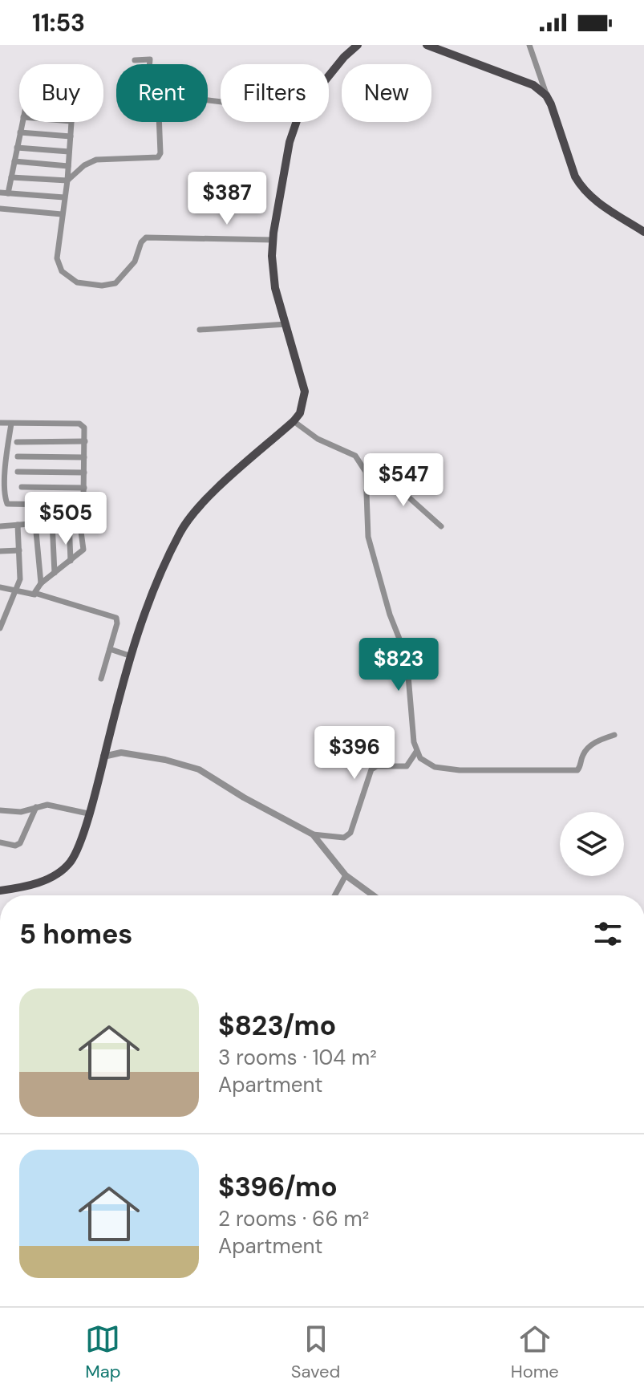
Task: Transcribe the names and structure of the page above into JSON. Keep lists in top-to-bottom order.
{
  "page": {
    "status": "11:53",
    "chip": [
      "Buy",
      "Rent",
      "Filters",
      "New"
    ],
    "price": [
      "$387",
      "$547",
      "$505",
      "$823",
      "$396"
    ],
    "heading": "5 homes",
    "list": [
      {
        "name": "$823/mo",
        "note": "3 rooms · 104 m² · Apartment"
      },
      {
        "name": "$396/mo",
        "note": "2 rooms · 66 m² · Apartment"
      }
    ],
    "tabs": ["Map", "Saved", "Home"]
  }
}
